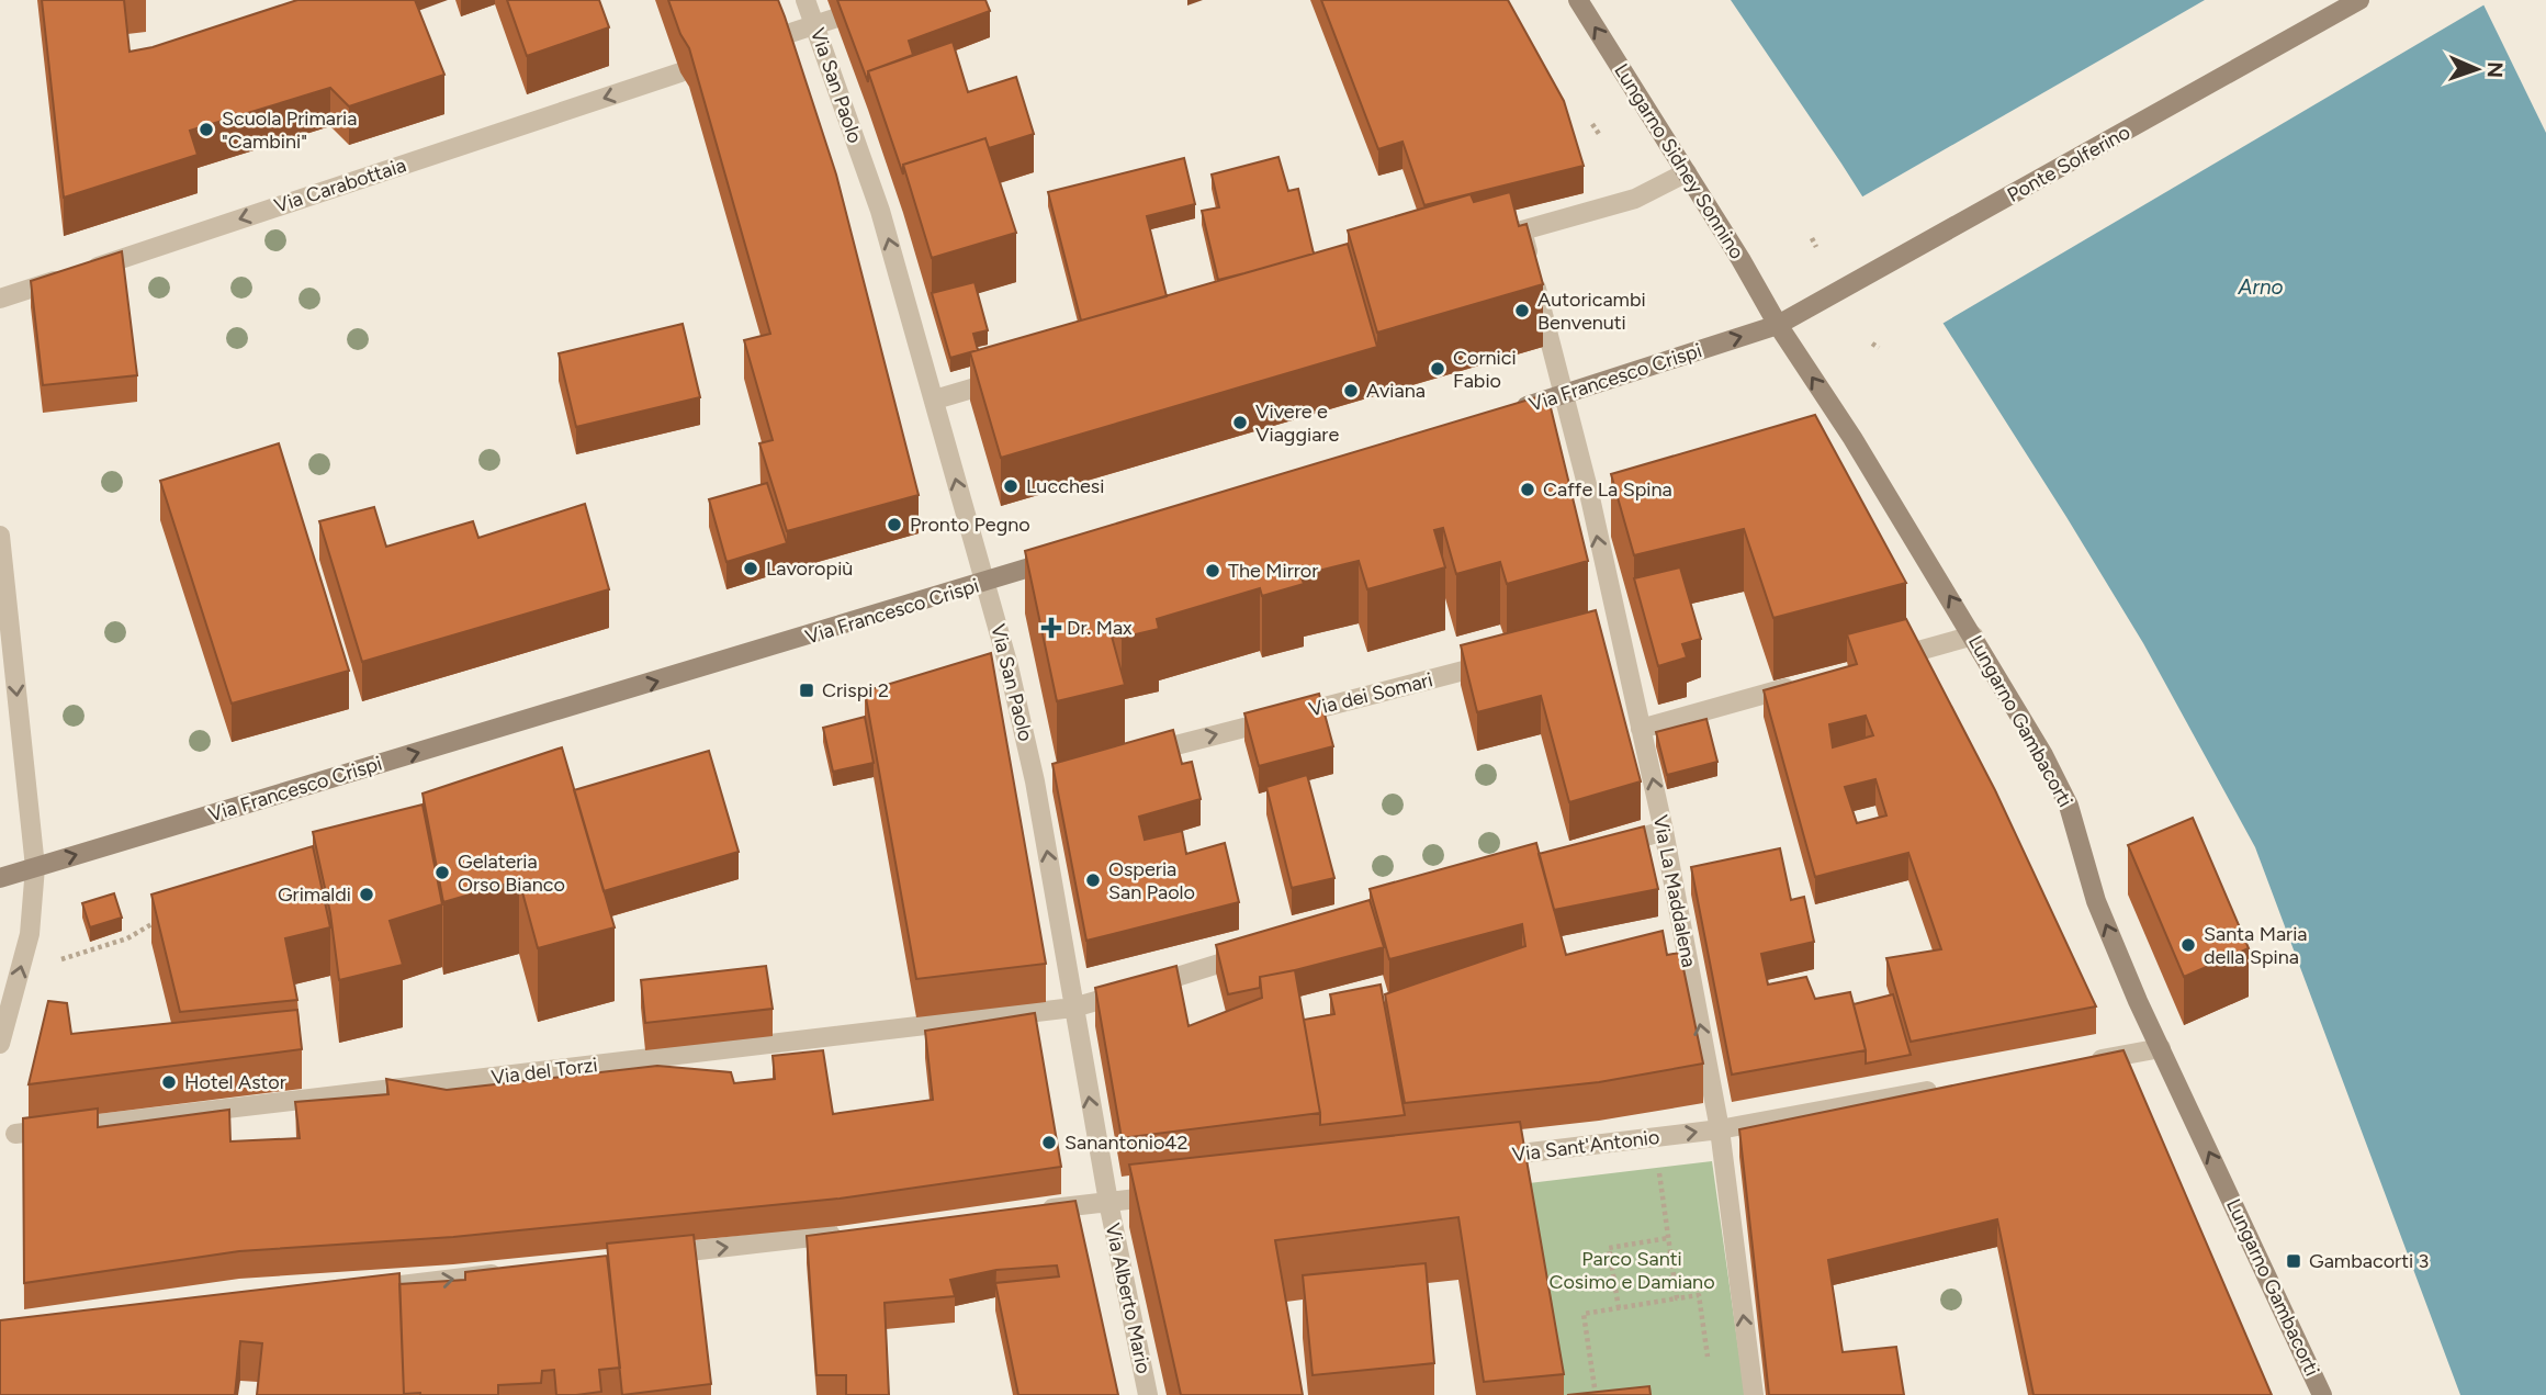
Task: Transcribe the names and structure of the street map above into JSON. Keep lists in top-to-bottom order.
{
  "streets": {
    "street": [
      "Via San Paolo",
      "Lungarno Sidney Sonnino",
      "Ponte Solferino",
      "Via Carabottaia",
      "Via Francesco Crispi",
      "Via dei Somari",
      "Lungarno Gambacorti",
      "Via La Maddalena",
      "Via del Torzi",
      "Via Sant'Antonio",
      "Via Alberto Mario"
    ]
  },
  "crossings": [
    ["Via San Paolo", "Via Francesco Crispi"],
    ["Via San Paolo", "Via del Torzi"],
    ["Via San Paolo", "Via Alberto Mario"],
    ["Lungarno Sidney Sonnino", "Ponte Solferino"],
    ["Lungarno Sidney Sonnino", "Via Francesco Crispi"],
    ["Lungarno Sidney Sonnino", "Lungarno Gambacorti"],
    ["Lungarno Sidney Sonnino", "Via La Maddalena"],
    ["Ponte Solferino", "Via Francesco Crispi"],
    ["Ponte Solferino", "Lungarno Gambacorti"],
    ["Via Francesco Crispi", "Lungarno Gambacorti"],
    ["Via Francesco Crispi", "Via La Maddalena"],
    ["Via La Maddalena", "Via Sant'Antonio"]
  ],
  "one_way": [
    "Via San Paolo",
    "Lungarno Sidney Sonnino",
    "Via Carabottaia",
    "Via Francesco Crispi",
    "Via dei Somari",
    "Lungarno Gambacorti",
    "Via La Maddalena",
    "Via Sant'Antonio"
  ],
  "water": ["Arno"],
  "parks": ["Parco Santi Cosimo e Damiano"],
  "places": {
    "other": [
      "Scuola Primaria \"Cambini\"",
      "Autoricambi Benvenuti",
      "Cornici Fabio",
      "Aviana",
      "Vivere e Viaggiare",
      "Lucchesi",
      "Caffe La Spina",
      "Pronto Pegno",
      "Lavoropiù",
      "The Mirror",
      "Gelateria Orso Bianco",
      "Osperia San Paolo",
      "Grimaldi",
      "Santa Maria della Spina",
      "Hotel Astor",
      "Sanantonio42"
    ],
    "health": ["Dr. Max"],
    "transit": ["Crispi 2", "Gambacorti 3"]
  },
  "north": "right"
}
